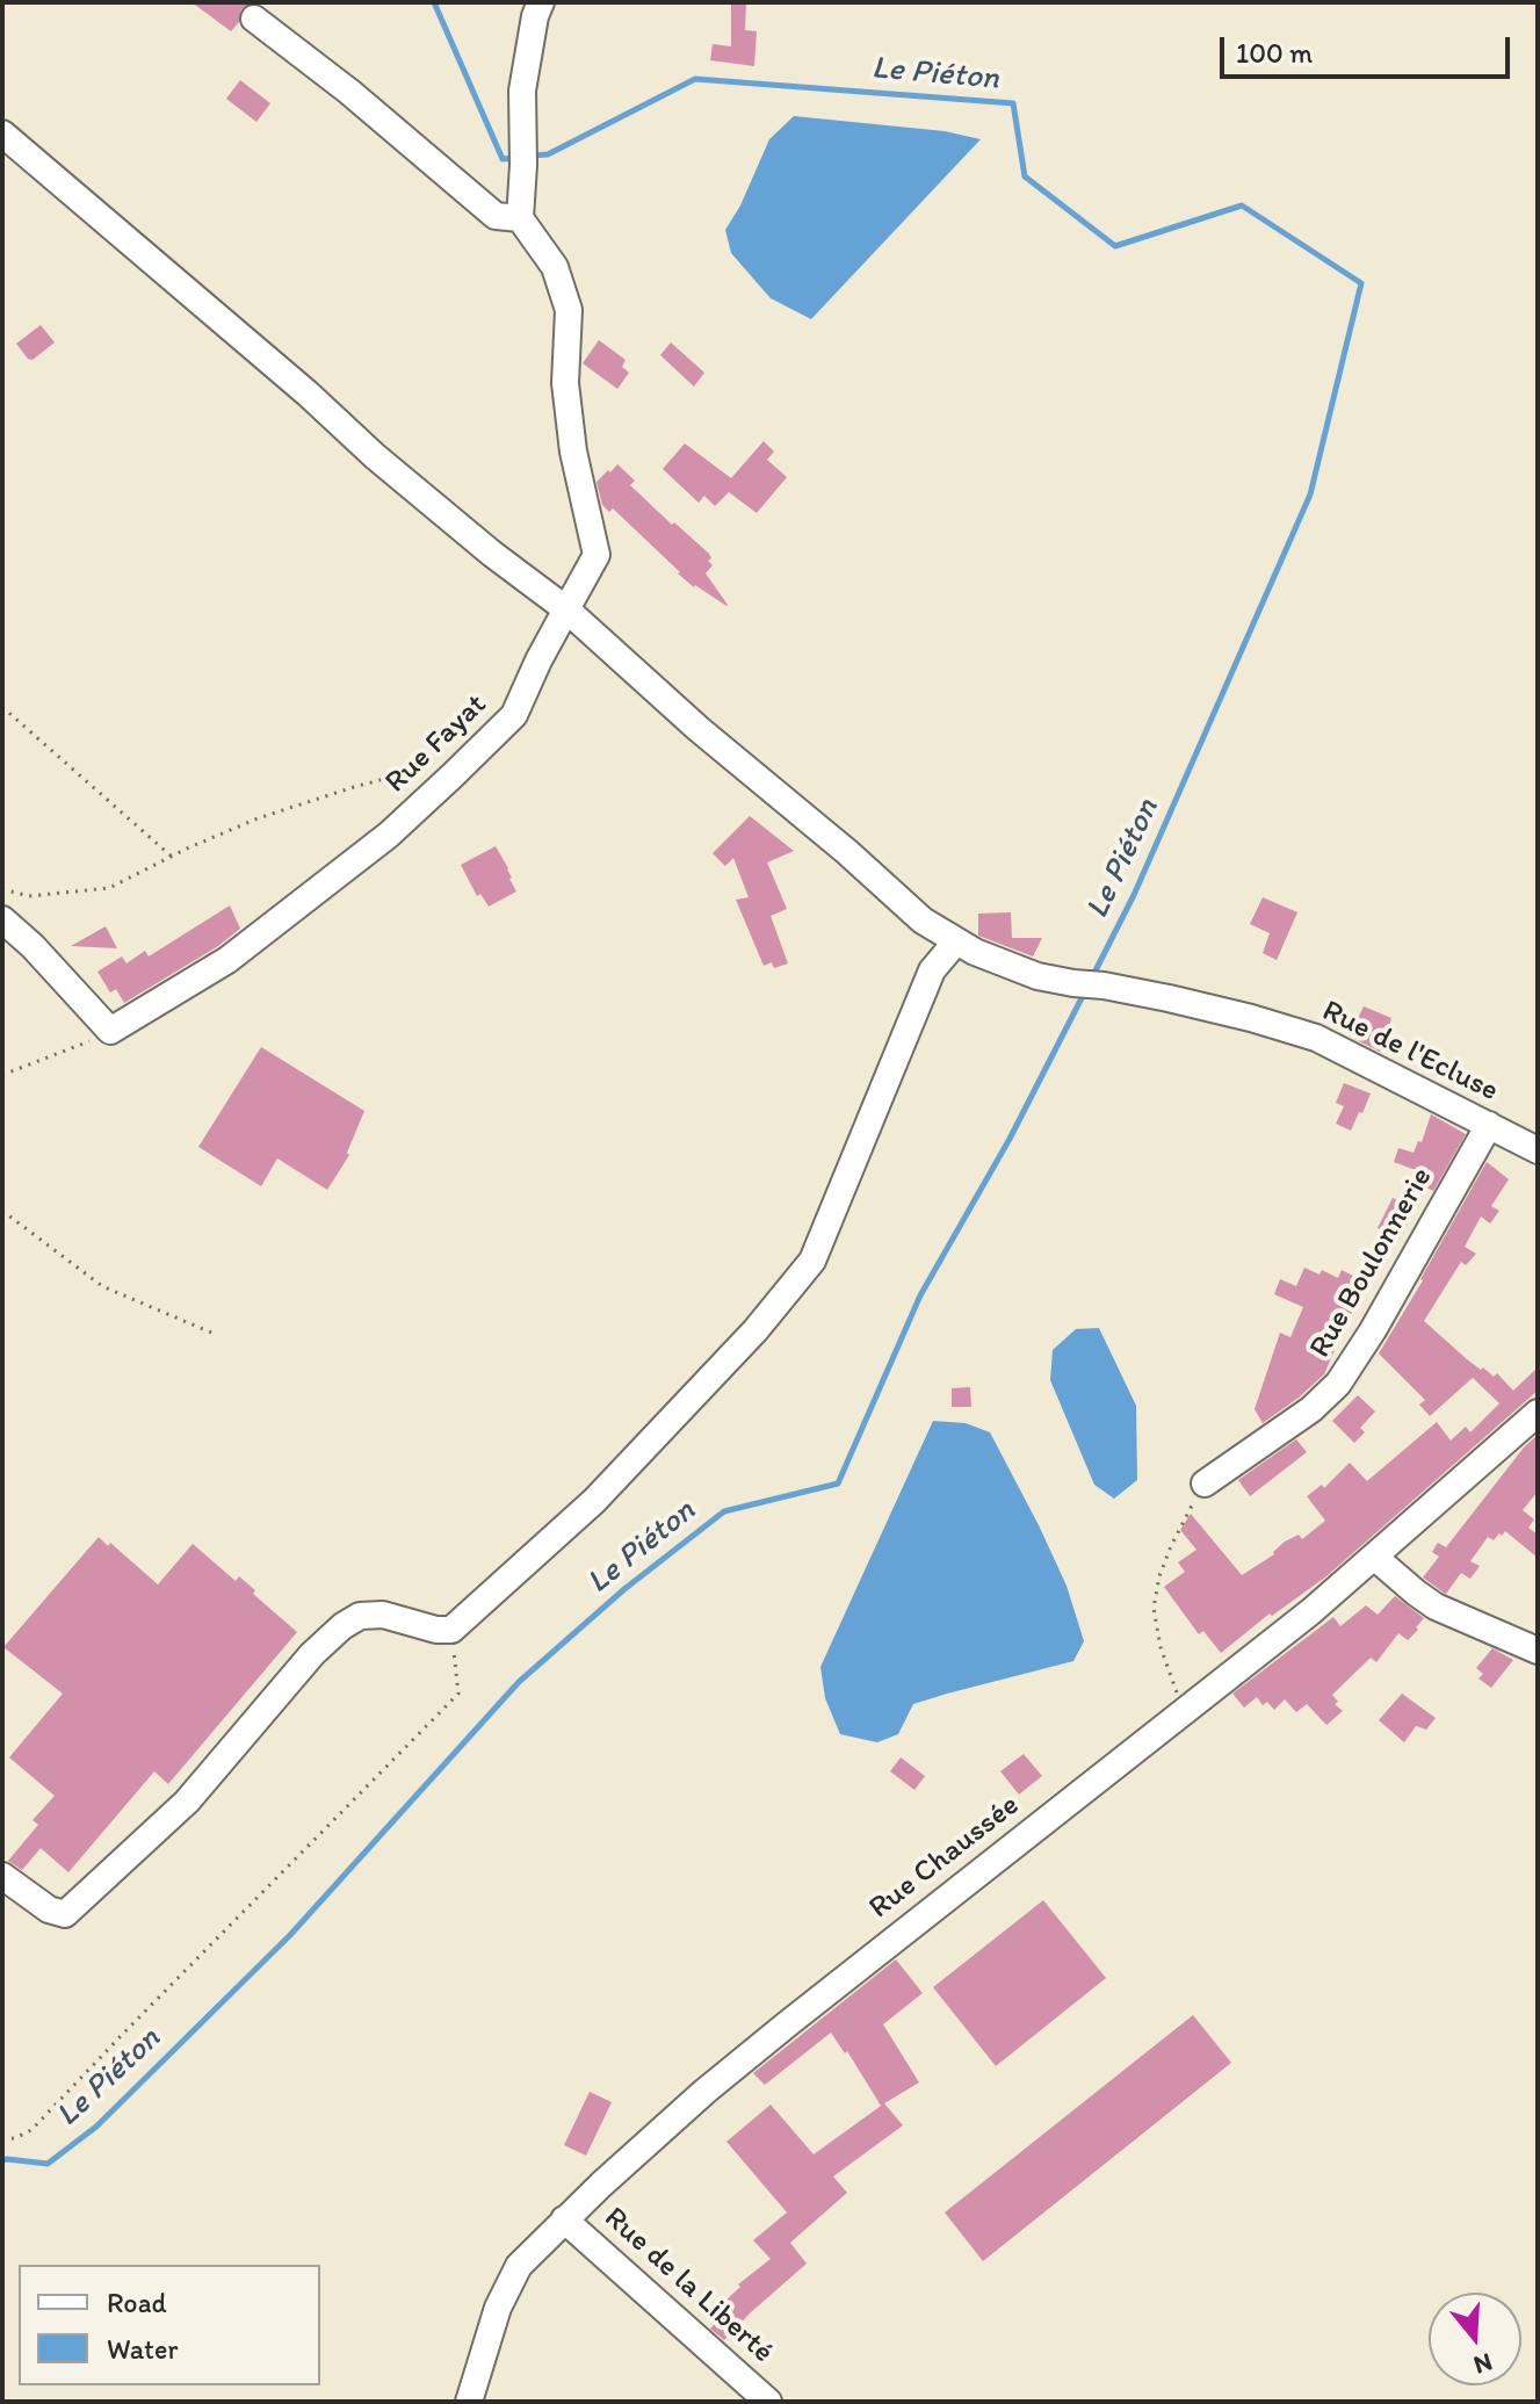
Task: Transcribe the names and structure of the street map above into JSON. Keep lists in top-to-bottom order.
{
  "streets": {
    "street": [
      "Rue Fayat",
      "Rue de l'Ecluse",
      "Rue Boulonnerie",
      "Rue Chaussée",
      "Rue de la Liberté"
    ]
  },
  "crossings": [
    ["Rue de l'Ecluse", "Rue Boulonnerie"],
    ["Rue Chaussée", "Rue de la Liberté"]
  ],
  "water": ["Le Piéton"],
  "legend": ["Road", "Water"],
  "scale_bar": "100 m",
  "north": "bottom"
}
